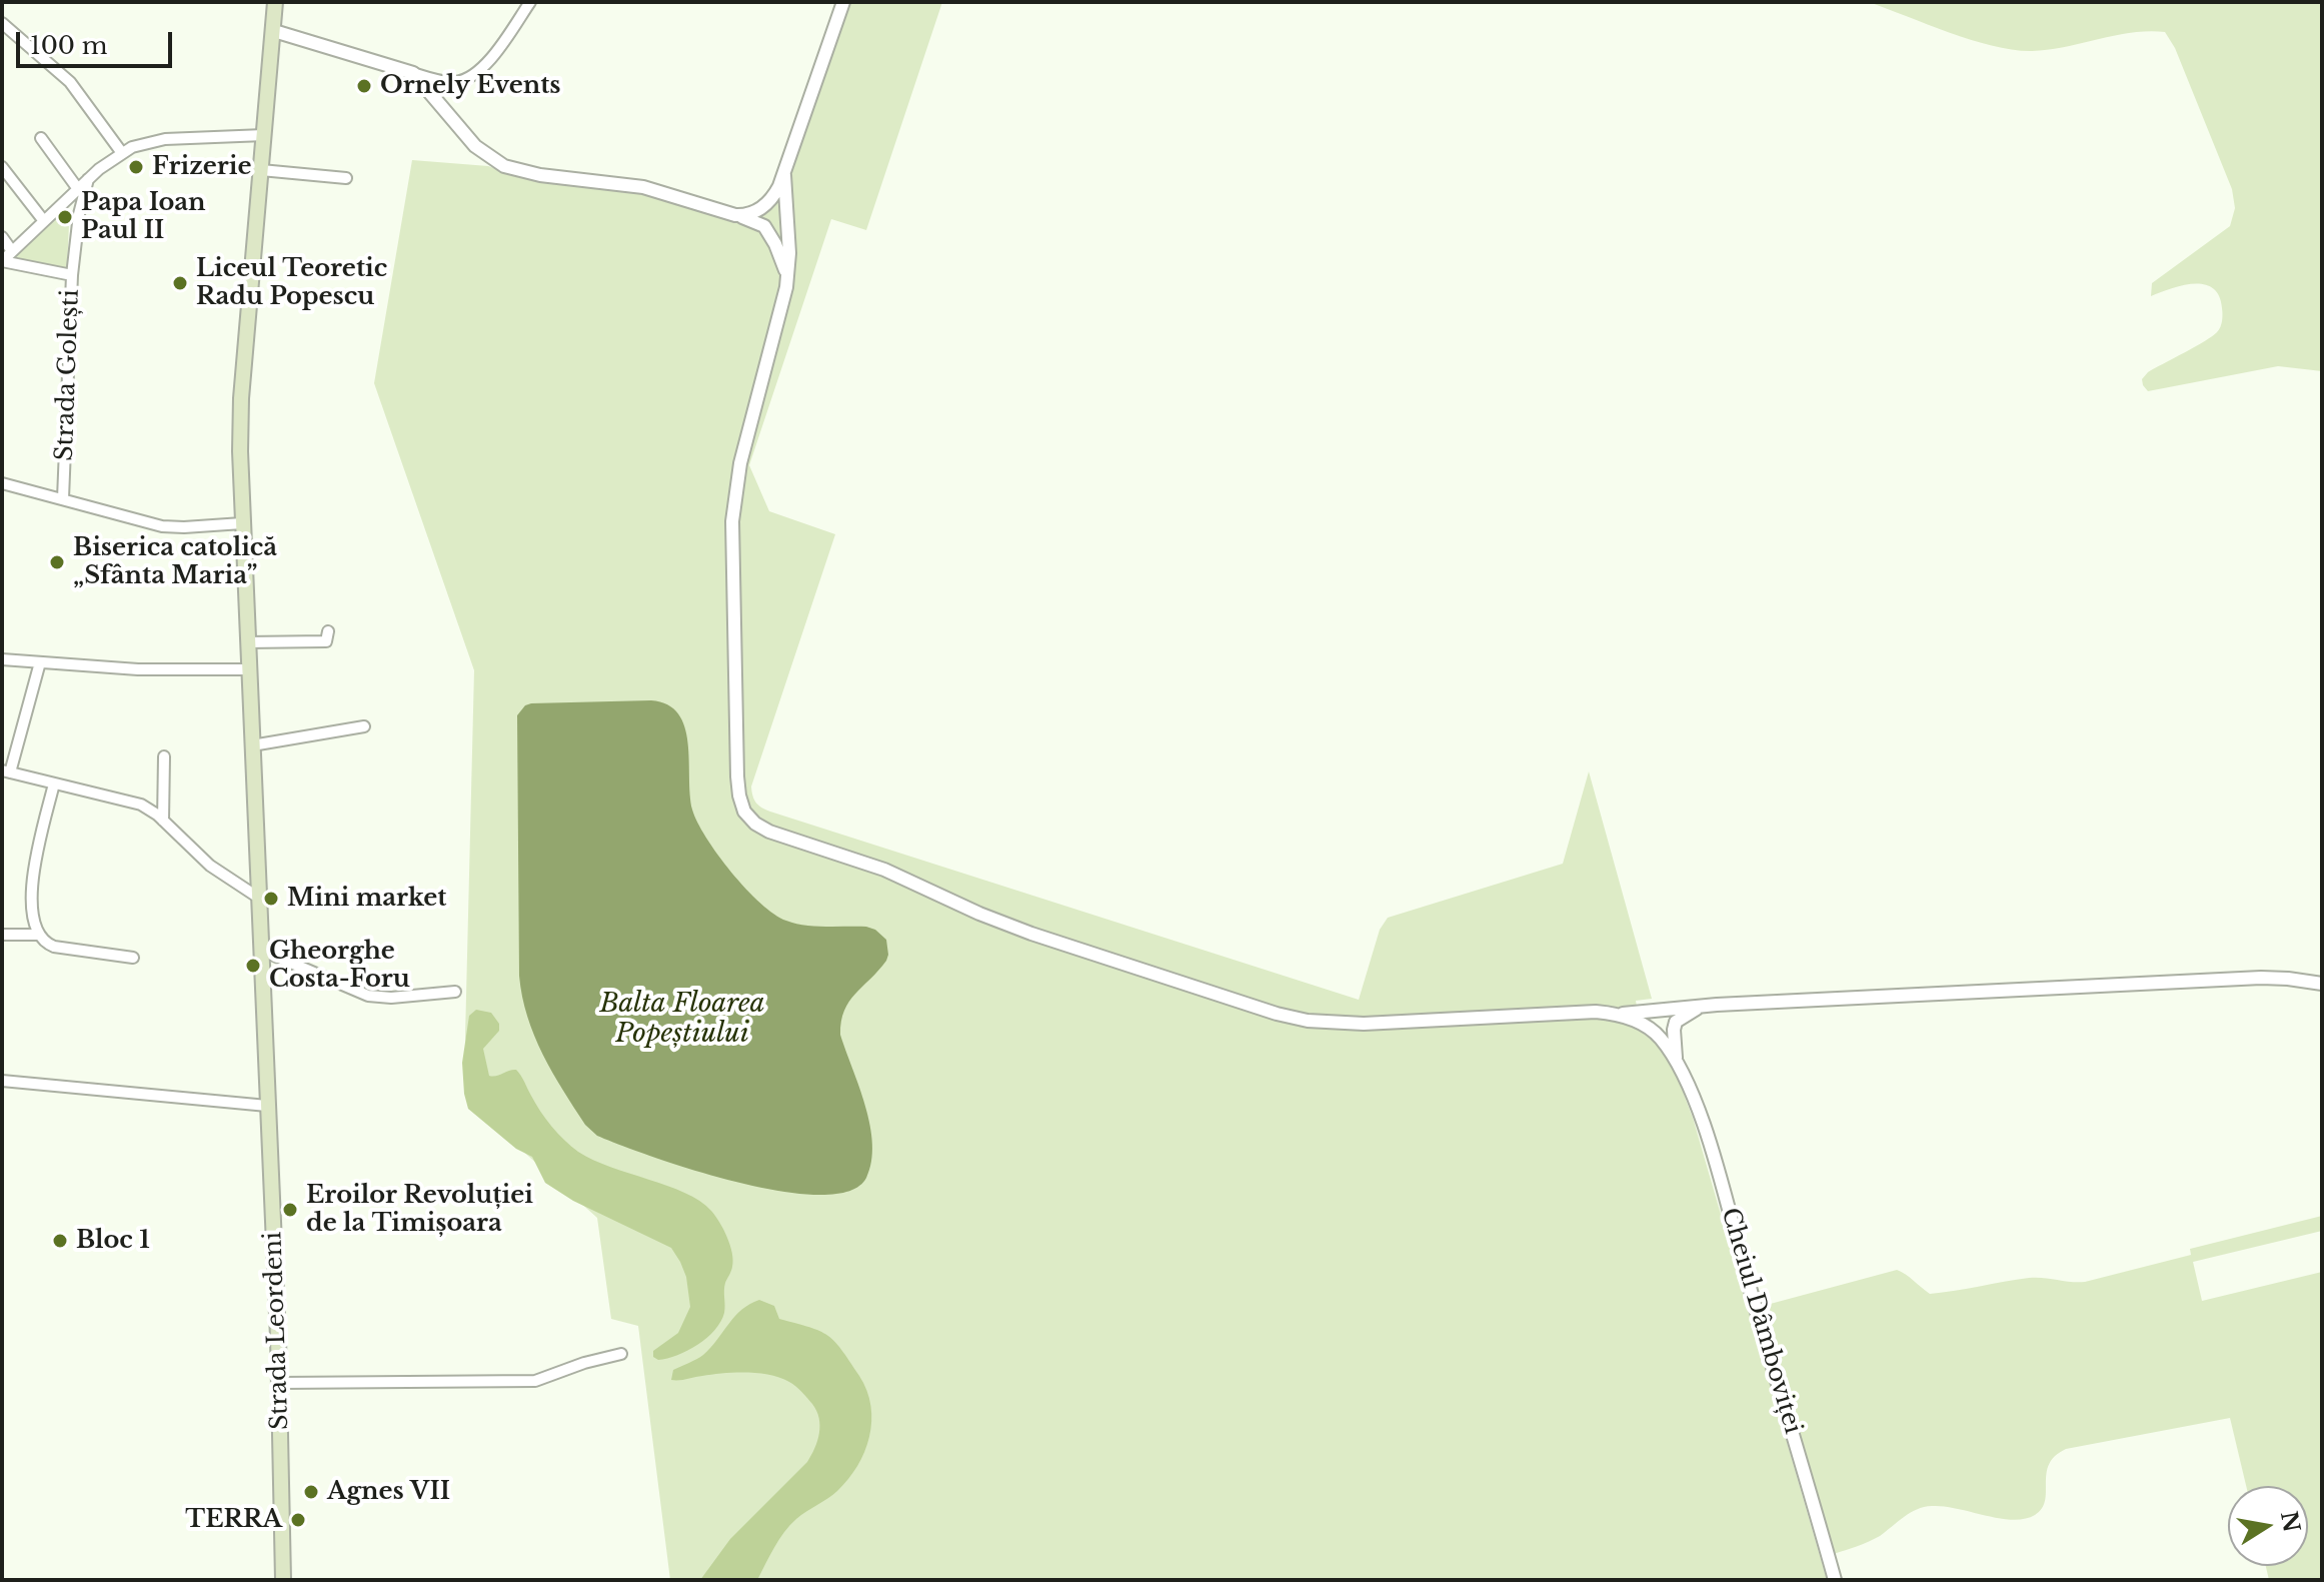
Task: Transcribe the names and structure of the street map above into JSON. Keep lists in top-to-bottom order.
{
  "streets": {
    "main road": ["Strada Leordeni"],
    "street": ["Strada Golești", "Cheiul Dâmboviței"]
  },
  "water": ["Balta Floarea Popeștiului"],
  "places": [
    "Ornely Events",
    "Frizerie",
    "Papa Ioan Paul II",
    "Liceul Teoretic Radu Popescu",
    "Biserica catolică „Sfânta Maria”",
    "Mini market",
    "Gheorghe Costa-Foru",
    "Eroilor Revoluției de la Timișoara",
    "Bloc 1",
    "Agnes VII",
    "TERRA"
  ],
  "scale_bar": "100 m",
  "north": "right"
}
